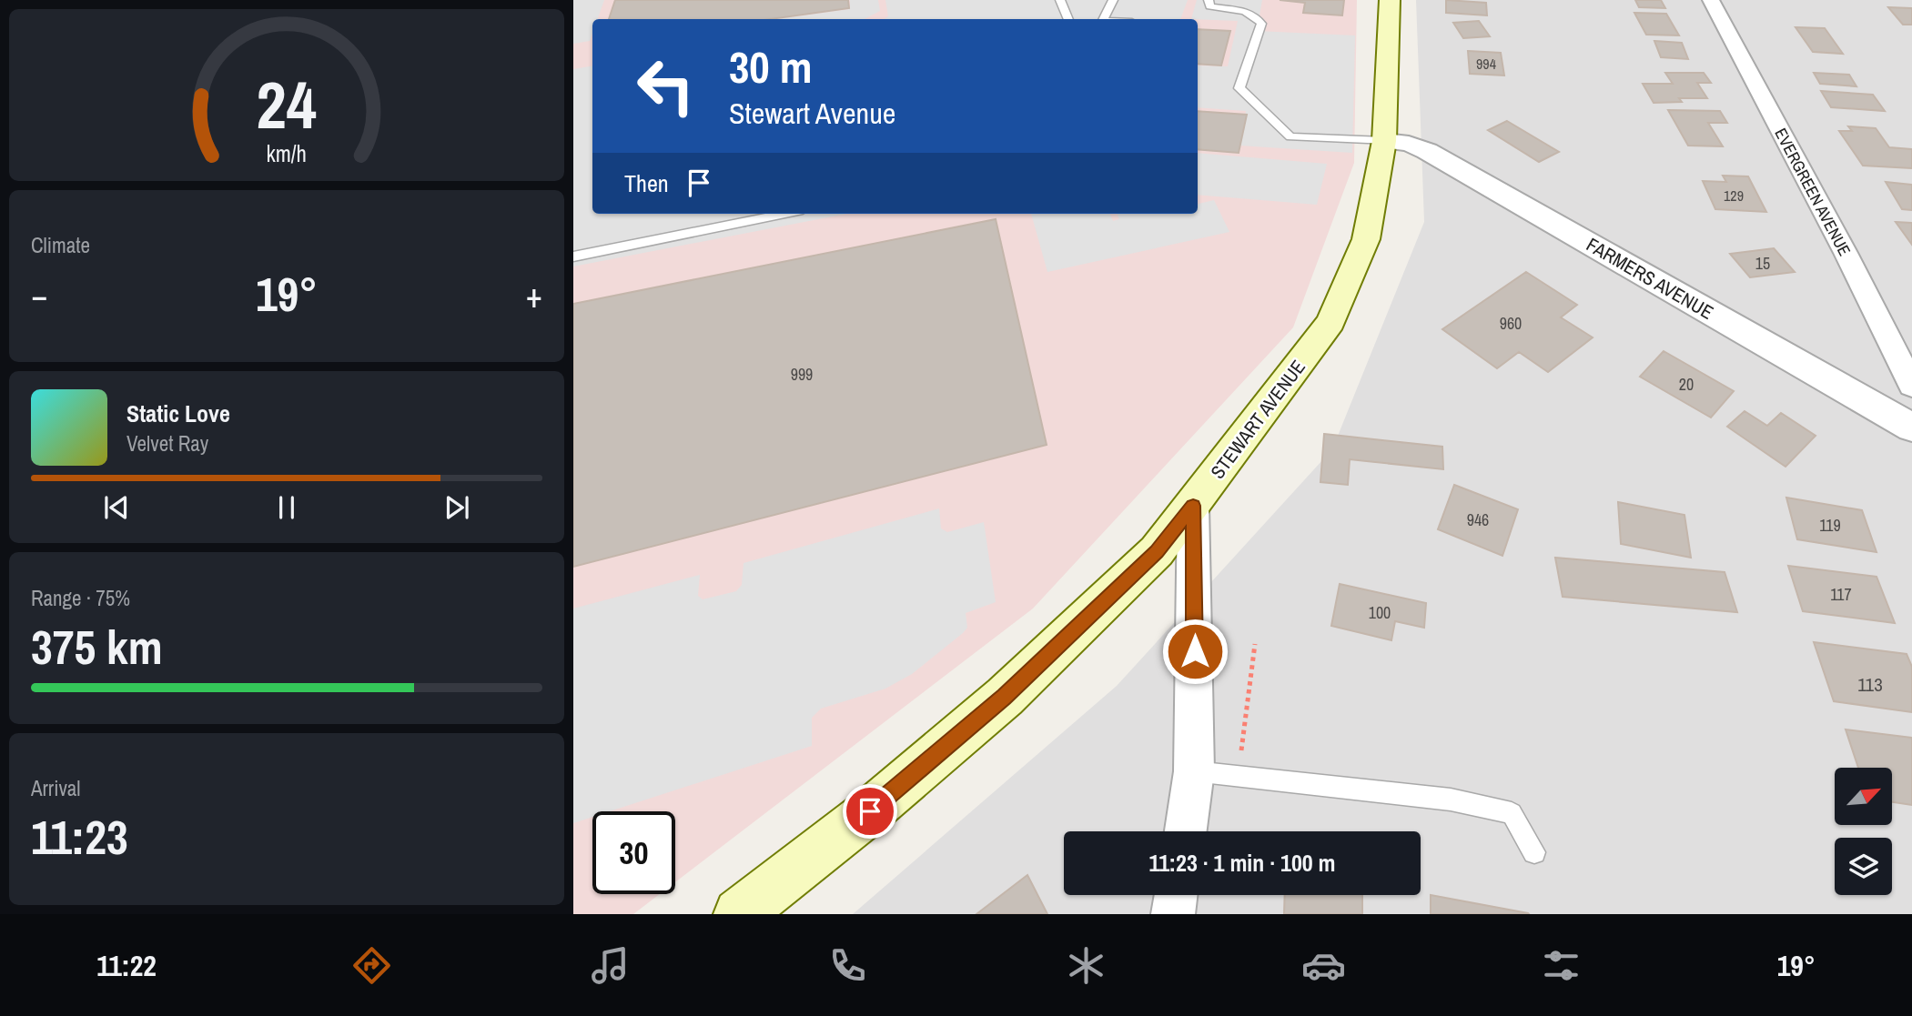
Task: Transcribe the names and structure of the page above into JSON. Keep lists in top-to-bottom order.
{
  "streets": {
    "main road": ["STEWART AVENUE"],
    "street": ["EVERGREEN AVENUE", "FARMERS AVENUE"]
  },
  "crossings": [
    ["FARMERS AVENUE", "STEWART AVENUE"]
  ],
  "house_numbers": [
    "994",
    "129",
    "15",
    "960",
    "999",
    "20",
    "946",
    "119",
    "117",
    "100",
    "113"
  ],
  "north": "top right",
  "page": {
    "turn": ["30 m", "Stewart Avenue"],
    "then": "Then",
    "tile": [
      "Climate",
      ["Range · 75%", "375 km"],
      ["Arrival", "11:23"]
    ],
    "heat": ["−", "19°", "+"],
    "song": ["Static Love", "Velvet Ray"],
    "limit": "30",
    "trip": "11:23 · 1 min · 100 m",
    "tabs": ["11:22", "19°"],
    "gauge": ["24", "km/h"]
  }
}
